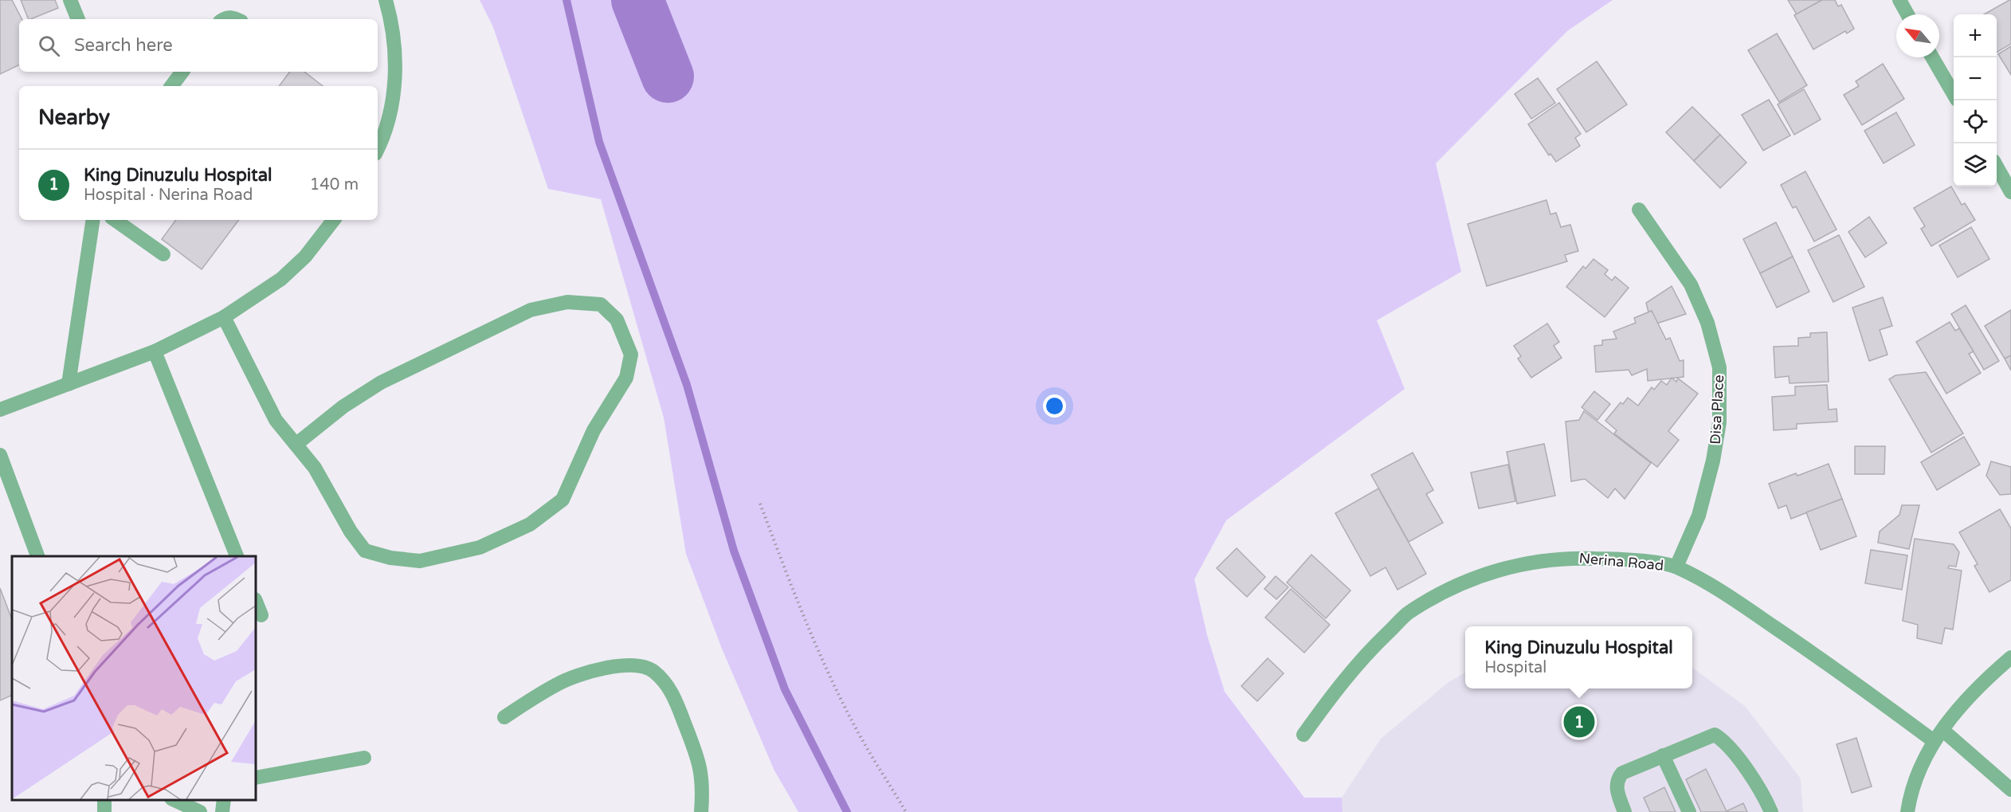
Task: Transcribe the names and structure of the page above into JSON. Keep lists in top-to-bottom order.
{
  "streets": {
    "street": ["Disa Place", "Nerina Road"]
  },
  "crossings": [
    ["Disa Place", "Nerina Road"]
  ],
  "north": "top left",
  "page": {
    "map_buttons": ["+", "−"],
    "search": "Search here",
    "heading": "Nearby",
    "list": [
      {
        "mark": "1",
        "name": "King Dinuzulu Hospital",
        "note": "Hospital · Nerina Road",
        "value": "140 m"
      }
    ],
    "popup": ["King Dinuzulu Hospital", "Hospital"],
    "pins": "1"
  }
}
